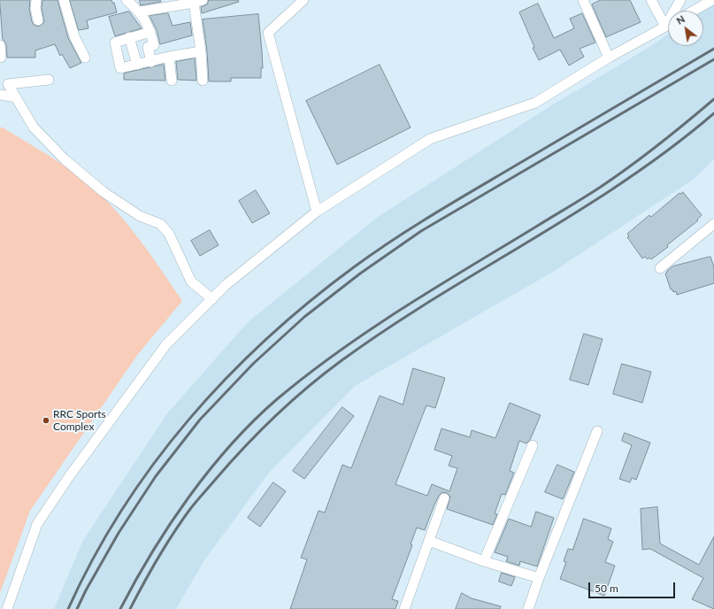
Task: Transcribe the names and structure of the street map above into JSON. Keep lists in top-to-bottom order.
{
  "places": ["RRC Sports Complex"],
  "scale_bar": "50 m",
  "north": "top left"
}
